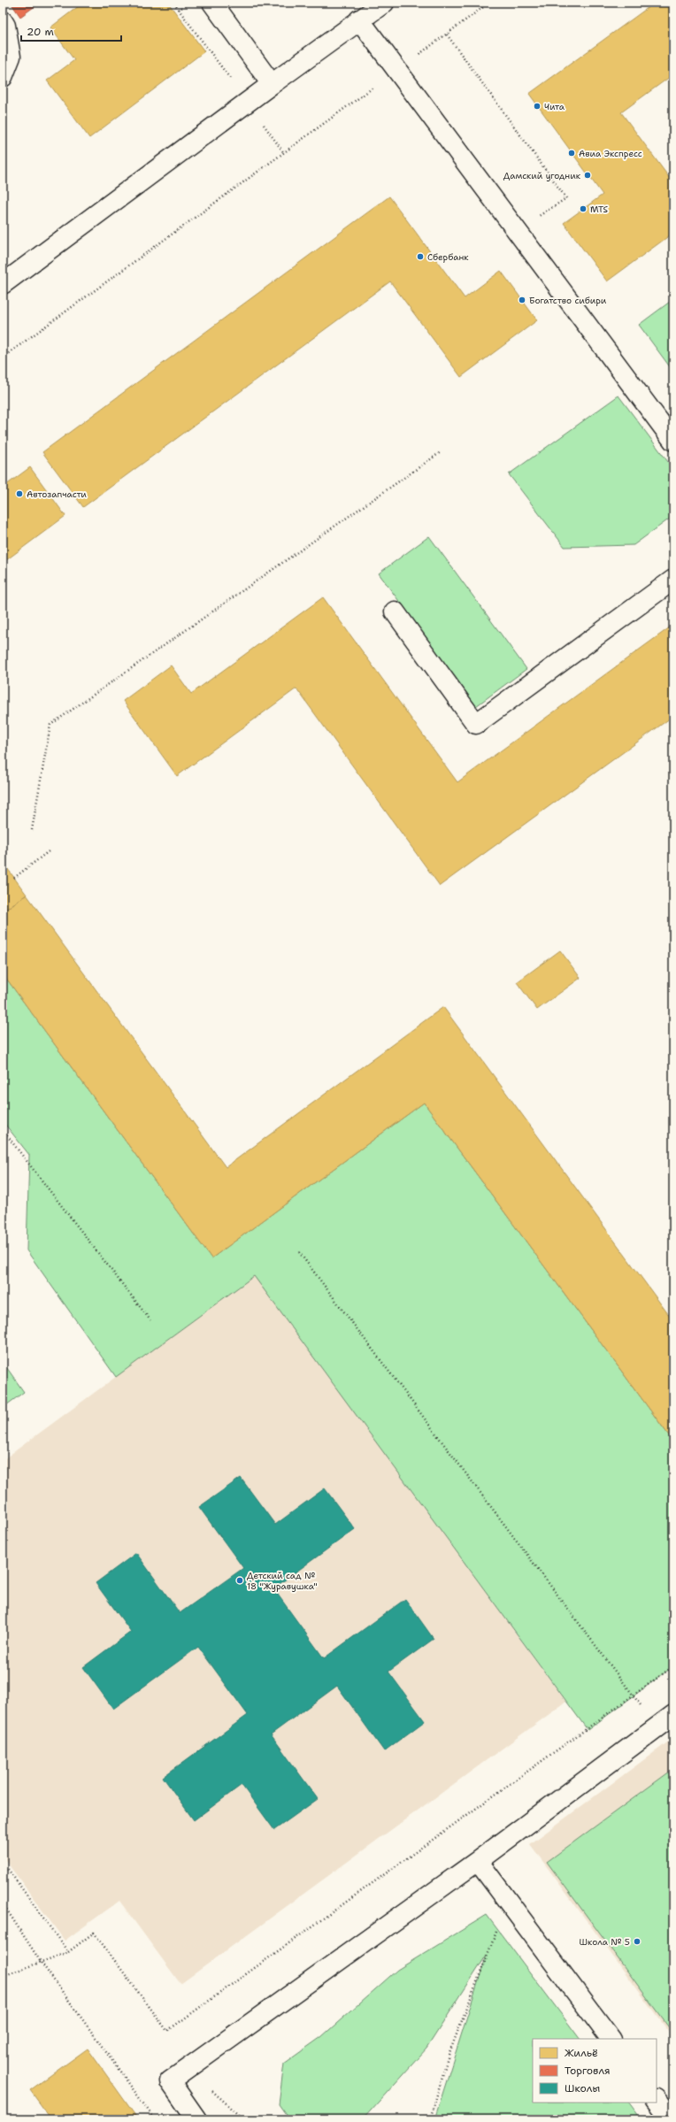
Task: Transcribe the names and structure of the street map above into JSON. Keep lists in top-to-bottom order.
{
  "places": [
    "Чита",
    "Авиа Экспресс",
    "Дамский угодник",
    "MTS",
    "Сбербанк",
    "Богатство сибири",
    "Автозапчасти",
    "Детский сад № 18 \"Журавушка\"",
    "Школа № 5"
  ],
  "legend": ["Жильё", "Торговля", "Школы"],
  "scale_bar": "20 m"
}
